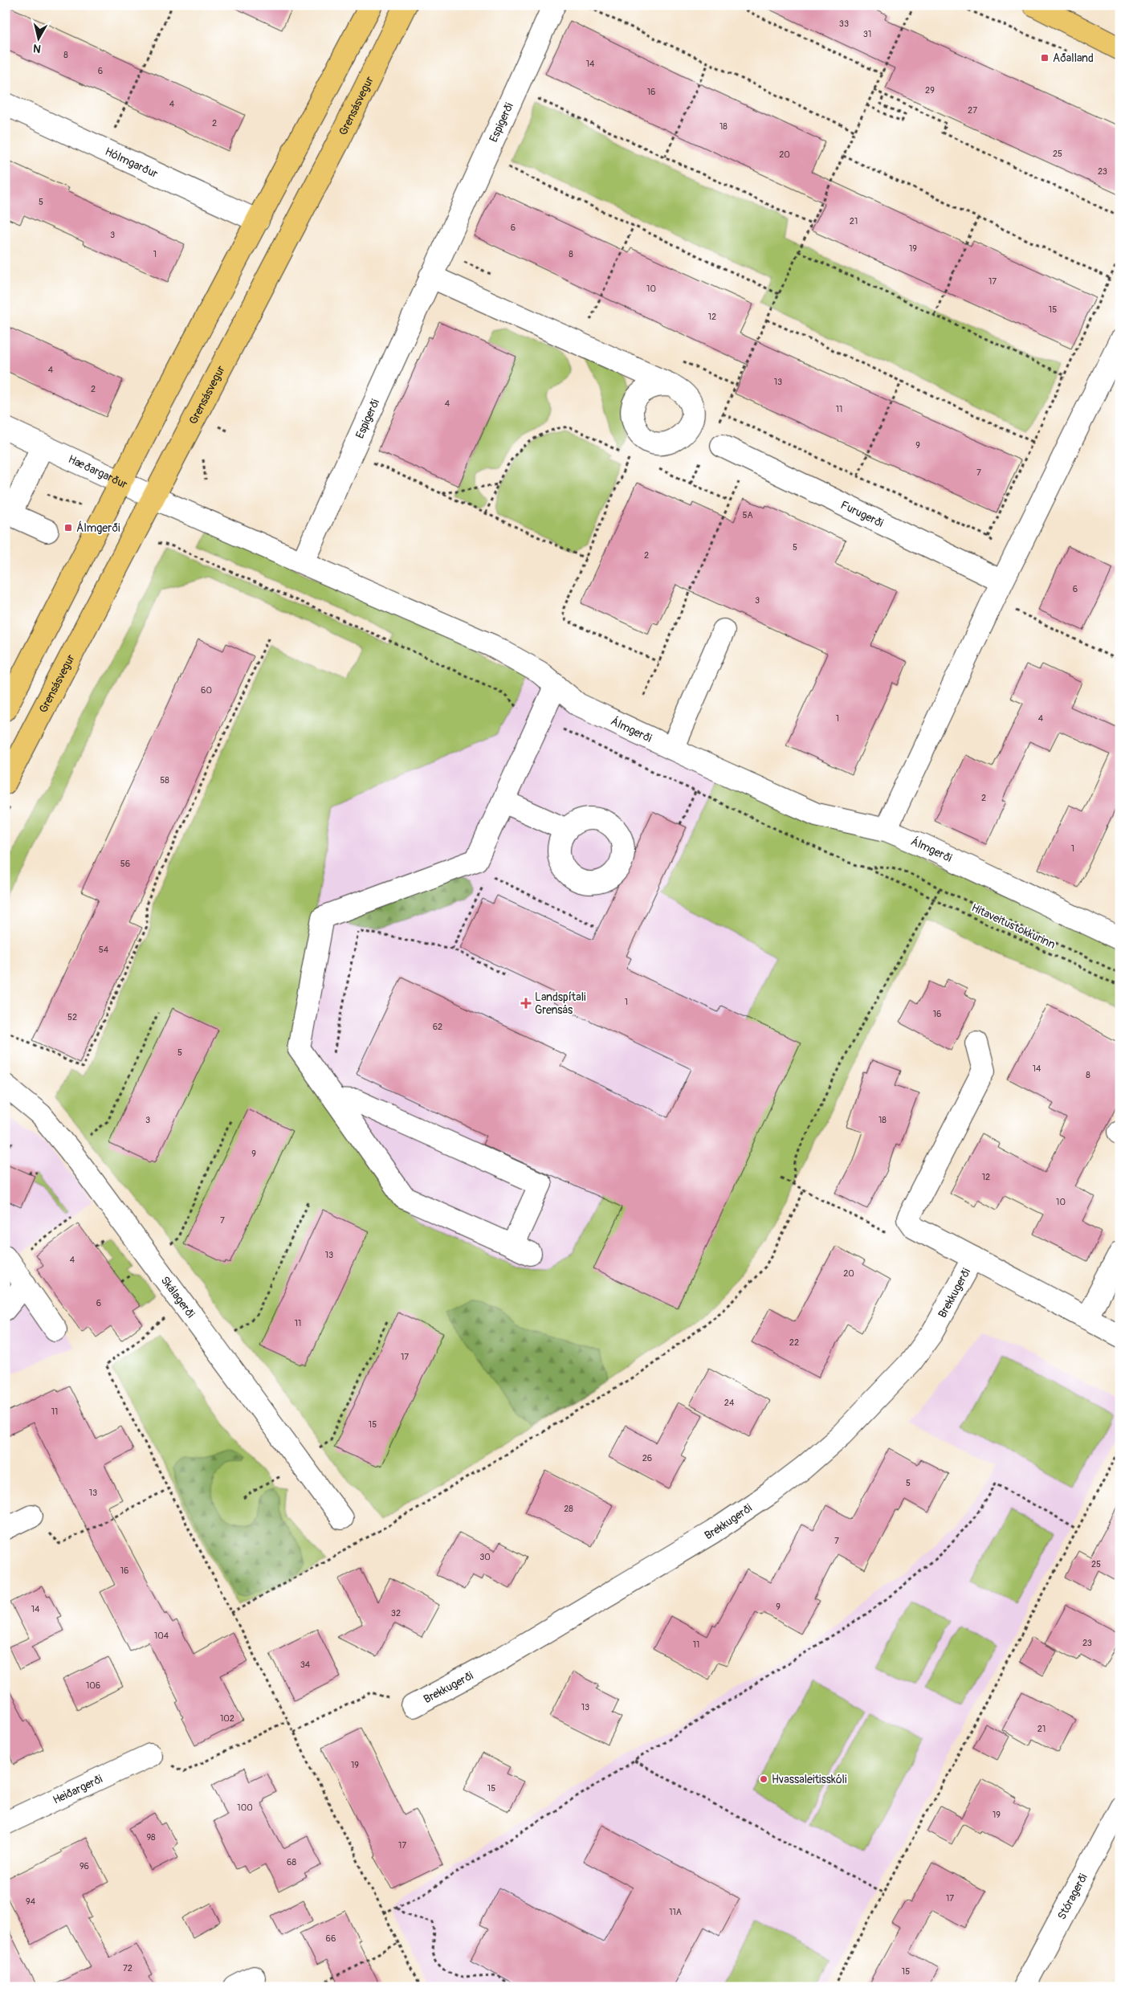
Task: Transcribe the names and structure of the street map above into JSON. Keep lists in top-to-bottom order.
{
  "streets": {
    "main road": ["Grensásvegur"],
    "street": [
      "Espigerði",
      "Hólmgarður",
      "Hæðargarður",
      "Furugerði",
      "Álmgerði",
      "Brekkugerði",
      "Skálagerði",
      "Heiðargerði",
      "Stóragerði"
    ],
    "path": ["Hitaveitustokkurinn"]
  },
  "crossings": [
    ["Grensásvegur", "Hæðargarður"],
    ["Grensásvegur", "Álmgerði"],
    ["Espigerði", "Álmgerði"],
    ["Hæðargarður", "Álmgerði"]
  ],
  "places": {
    "transit": ["Aðalland", "Álmgerði"],
    "health": ["Landspítali Grensás"],
    "other": ["Hvassaleitisskóli"]
  },
  "house_numbers": [
    "33",
    "31",
    "8",
    "14",
    "6",
    "29",
    "16",
    "4",
    "27",
    "2",
    "18",
    "25",
    "20",
    "23",
    "5",
    "21",
    "6",
    "3",
    "19",
    "1",
    "8",
    "17",
    "10",
    "15",
    "12",
    "4",
    "13",
    "2",
    "4",
    "11",
    "9",
    "7",
    "5A",
    "5",
    "2",
    "6",
    "3",
    "60",
    "1",
    "4",
    "58",
    "2",
    "1",
    "56",
    "54",
    "1",
    "16",
    "52",
    "62",
    "5",
    "14",
    "8",
    "3",
    "18",
    "9",
    "12",
    "10",
    "7",
    "13",
    "4",
    "20",
    "6",
    "11",
    "22",
    "17",
    "24",
    "11",
    "15",
    "26",
    "5",
    "13",
    "28",
    "7",
    "30",
    "25",
    "16",
    "9",
    "14",
    "32",
    "104",
    "23",
    "11",
    "34",
    "106",
    "13",
    "102",
    "21",
    "19",
    "15",
    "100",
    "19",
    "98",
    "17",
    "68",
    "96",
    "17",
    "94",
    "11A",
    "66",
    "72",
    "15"
  ],
  "north": "bottom"
}
